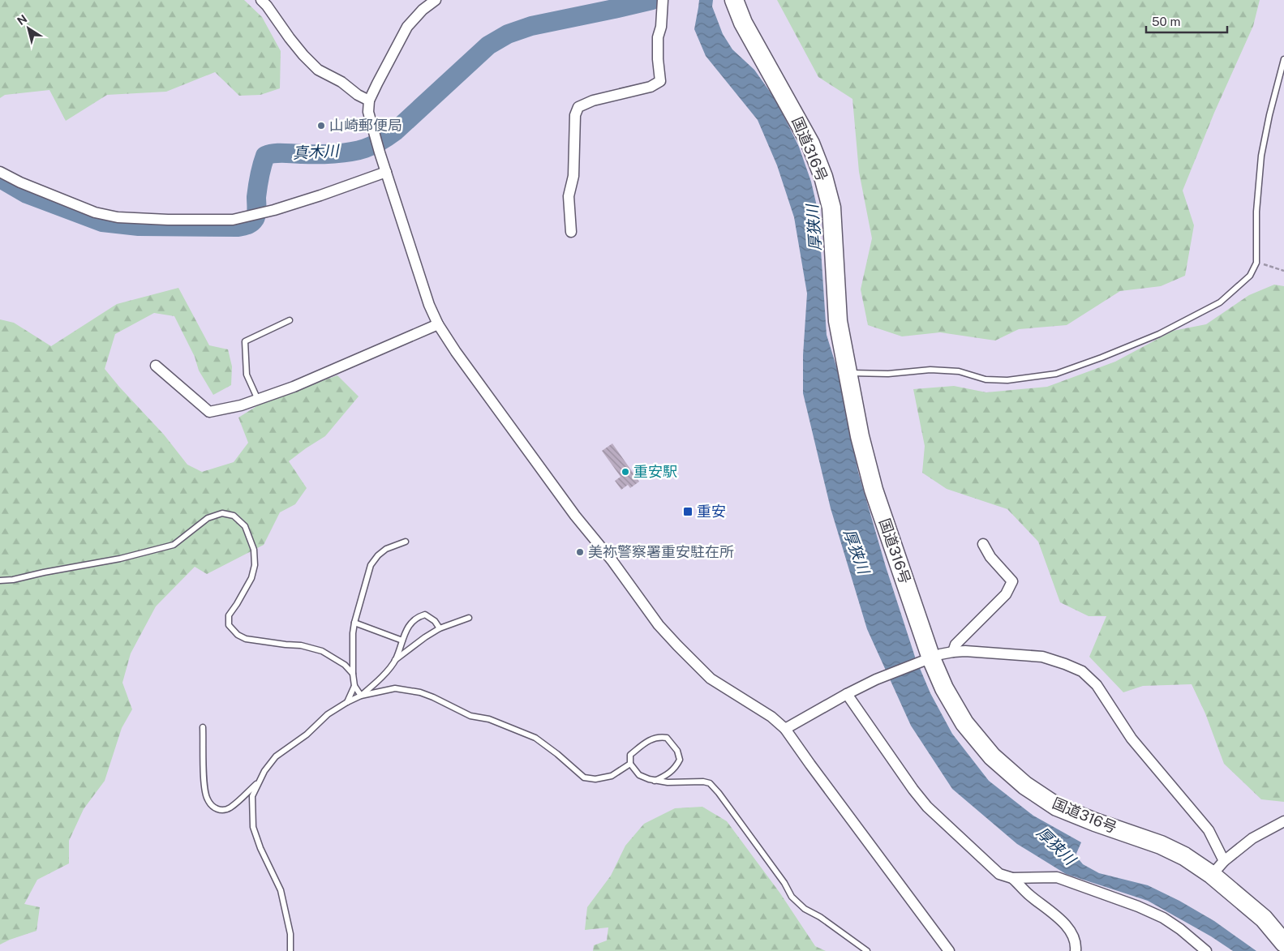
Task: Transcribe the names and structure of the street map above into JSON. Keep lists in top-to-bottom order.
{
  "streets": {
    "highway": ["国道316号"]
  },
  "water": ["真木川", "厚狭川"],
  "places": {
    "other": ["山崎郵便局", "重安駅", "美祢警察署重安駐在所"],
    "transit": ["重安"]
  },
  "scale_bar": "50 m",
  "north": "top left"
}
